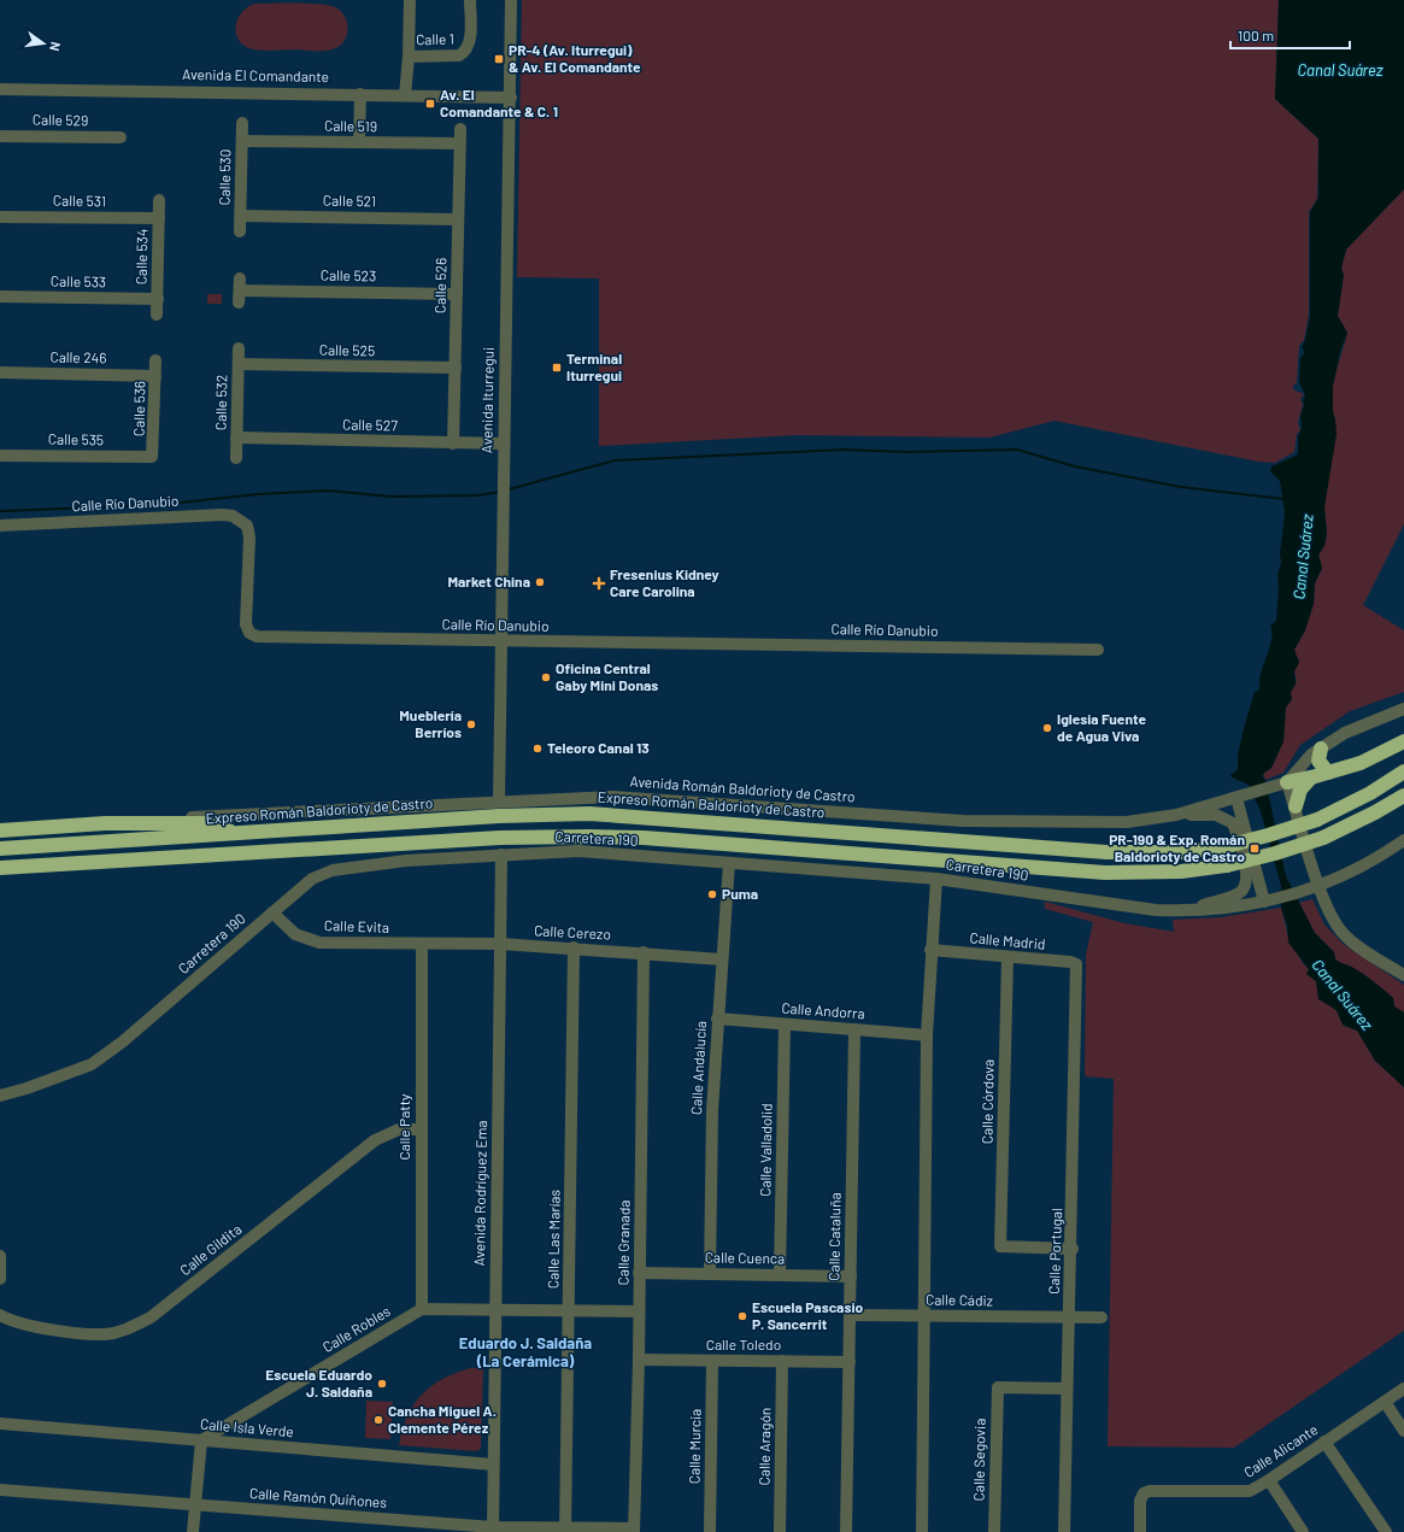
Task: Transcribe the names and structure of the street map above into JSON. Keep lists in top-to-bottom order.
{
  "streets": {
    "highway": ["Expreso Román Baldorioty de Castro"],
    "street": [
      "Calle 1",
      "Avenida El Comandante",
      "Calle 529",
      "Calle 519",
      "Calle 530",
      "Calle 531",
      "Calle 521",
      "Calle 534",
      "Calle 523",
      "Calle 533",
      "Calle 526",
      "Calle 525",
      "Calle 246",
      "Avenida Iturregui",
      "Calle 532",
      "Calle 536",
      "Calle 527",
      "Calle 535",
      "Calle Río Danubio",
      "Avenida Román Baldorioty de Castro",
      "Carretera 190",
      "Calle Evita",
      "Calle Cerezo",
      "Calle Madrid",
      "Calle Andorra",
      "Calle Andalucía",
      "Calle Córdova",
      "Calle Patty",
      "Calle Valladolid",
      "Avenida Rodríguez Ema",
      "Calle Cataluña",
      "Calle Las Marías",
      "Calle Granada",
      "Calle Gildita",
      "Calle Portugal",
      "Calle Cuenca",
      "Calle Cádiz",
      "Calle Robles",
      "Calle Toledo",
      "Calle Isla Verde",
      "Calle Murcia",
      "Calle Aragón",
      "Calle Alicante",
      "Calle Segovia",
      "Calle Ramón Quiñones"
    ]
  },
  "crossings": [
    ["Calle 1", "Avenida El Comandante"],
    ["Avenida El Comandante", "Avenida Iturregui"],
    ["Calle 519", "Calle 530"],
    ["Calle 519", "Calle 526"],
    ["Calle 530", "Calle 521"],
    ["Calle 531", "Calle 534"],
    ["Calle 521", "Calle 526"],
    ["Calle 534", "Calle 533"],
    ["Calle 523", "Calle 526"],
    ["Calle 526", "Calle 525"],
    ["Calle 526", "Calle 527"],
    ["Calle 525", "Calle 532"],
    ["Calle 246", "Calle 536"],
    ["Avenida Iturregui", "Calle 527"],
    ["Avenida Iturregui", "Calle Río Danubio"],
    ["Avenida Iturregui", "Avenida Román Baldorioty de Castro"],
    ["Calle 532", "Calle 527"],
    ["Calle 536", "Calle 535"],
    ["Carretera 190", "Calle Evita"],
    ["Carretera 190", "Calle Andalucía"],
    ["Carretera 190", "Avenida Rodríguez Ema"],
    ["Calle Evita", "Calle Cerezo"],
    ["Calle Evita", "Calle Patty"],
    ["Calle Cerezo", "Calle Andalucía"],
    ["Calle Cerezo", "Calle Patty"],
    ["Calle Cerezo", "Avenida Rodríguez Ema"],
    ["Calle Cerezo", "Calle Las Marías"],
    ["Calle Cerezo", "Calle Granada"],
    ["Calle Madrid", "Calle Córdova"],
    ["Calle Madrid", "Calle Portugal"],
    ["Calle Andorra", "Calle Andalucía"],
    ["Calle Andorra", "Calle Valladolid"],
    ["Calle Andorra", "Calle Cataluña"],
    ["Calle Andalucía", "Calle Cuenca"],
    ["Calle Córdova", "Calle Portugal"],
    ["Calle Patty", "Calle Gildita"],
    ["Calle Patty", "Calle Robles"],
    ["Calle Valladolid", "Calle Cuenca"],
    ["Avenida Rodríguez Ema", "Calle Isla Verde"],
    ["Avenida Rodríguez Ema", "Calle Ramón Quiñones"],
    ["Calle Cataluña", "Calle Cuenca"],
    ["Calle Cataluña", "Calle Cádiz"],
    ["Calle Cataluña", "Calle Toledo"],
    ["Calle Las Marías", "Calle Ramón Quiñones"],
    ["Calle Granada", "Calle Cuenca"],
    ["Calle Granada", "Calle Toledo"],
    ["Calle Granada", "Calle Ramón Quiñones"],
    ["Calle Portugal", "Calle Cádiz"],
    ["Calle Portugal", "Calle Segovia"],
    ["Calle Robles", "Calle Isla Verde"],
    ["Calle Toledo", "Calle Murcia"],
    ["Calle Toledo", "Calle Aragón"]
  ],
  "districts": ["Eduardo J. Saldaña (La Cerámica)"],
  "water": ["Canal Suárez"],
  "places": {
    "transit": [
      "PR-4 (Av. Iturregui) & Av. El Comandante",
      "Av. El Comandante & C. 1",
      "Terminal Iturregui",
      "PR-190 & Exp. Román Baldorioty de Castro"
    ],
    "other": [
      "Market China",
      "Oficina Central Gaby Mini Donas",
      "Mueblería Berríos",
      "Iglesia Fuente de Agua Viva",
      "Teleoro Canal 13",
      "Puma",
      "Escuela Pascasio P. Sancerrit",
      "Escuela Eduardo J. Saldaña",
      "Cancha Miguel A. Clemente Pérez"
    ],
    "health": ["Fresenius Kidney Care Carolina"]
  },
  "scale_bar": "100 m",
  "north": "right"
}
